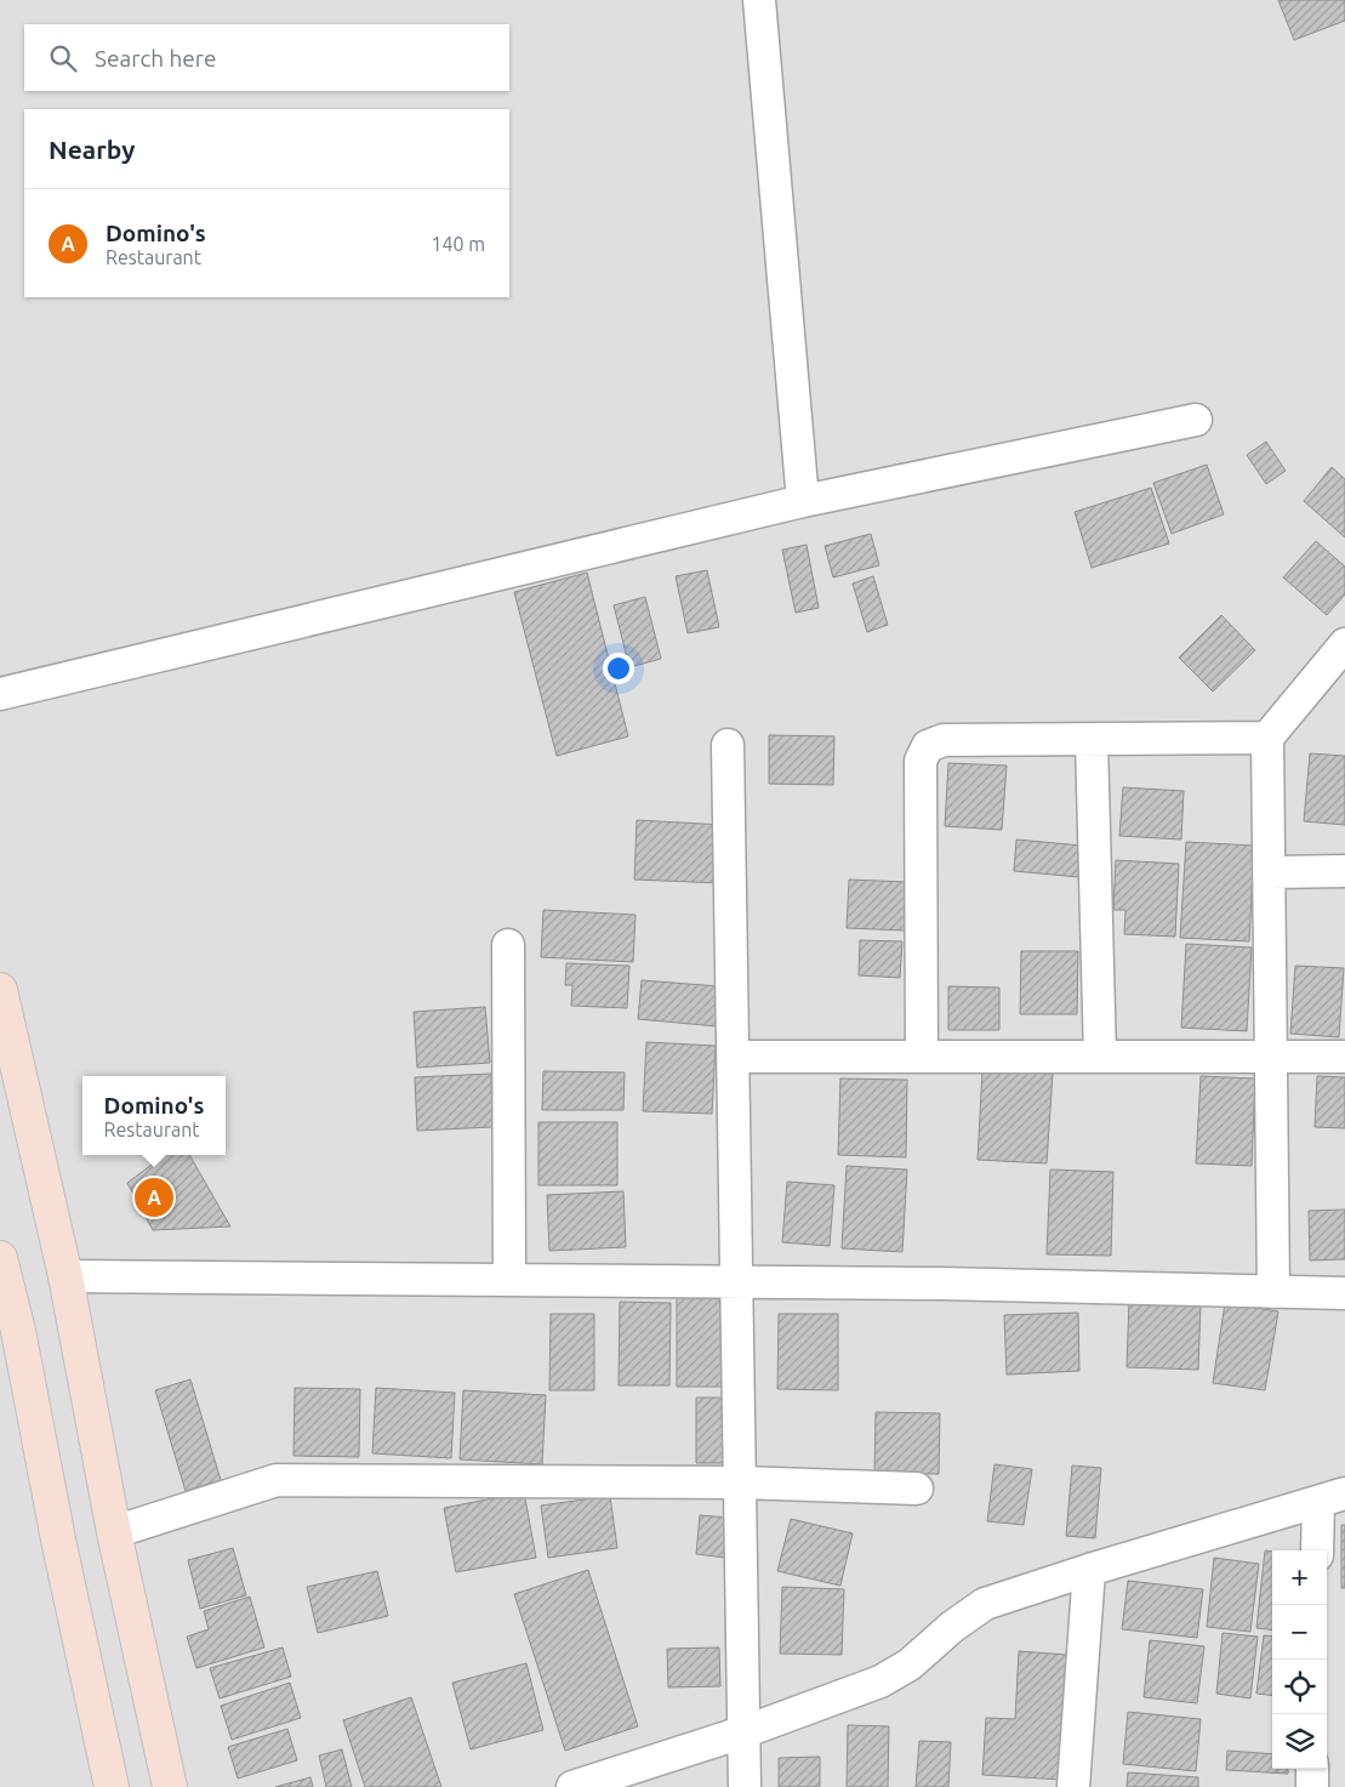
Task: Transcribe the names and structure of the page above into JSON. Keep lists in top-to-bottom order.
{
  "page": {
    "search": "Search here",
    "heading": "Nearby",
    "list": [
      {
        "mark": "A",
        "name": "Domino's",
        "note": "Restaurant",
        "value": "140 m"
      }
    ],
    "popup": ["Domino's", "Restaurant"],
    "pins": "A",
    "map_buttons": ["+", "−"]
  }
}
